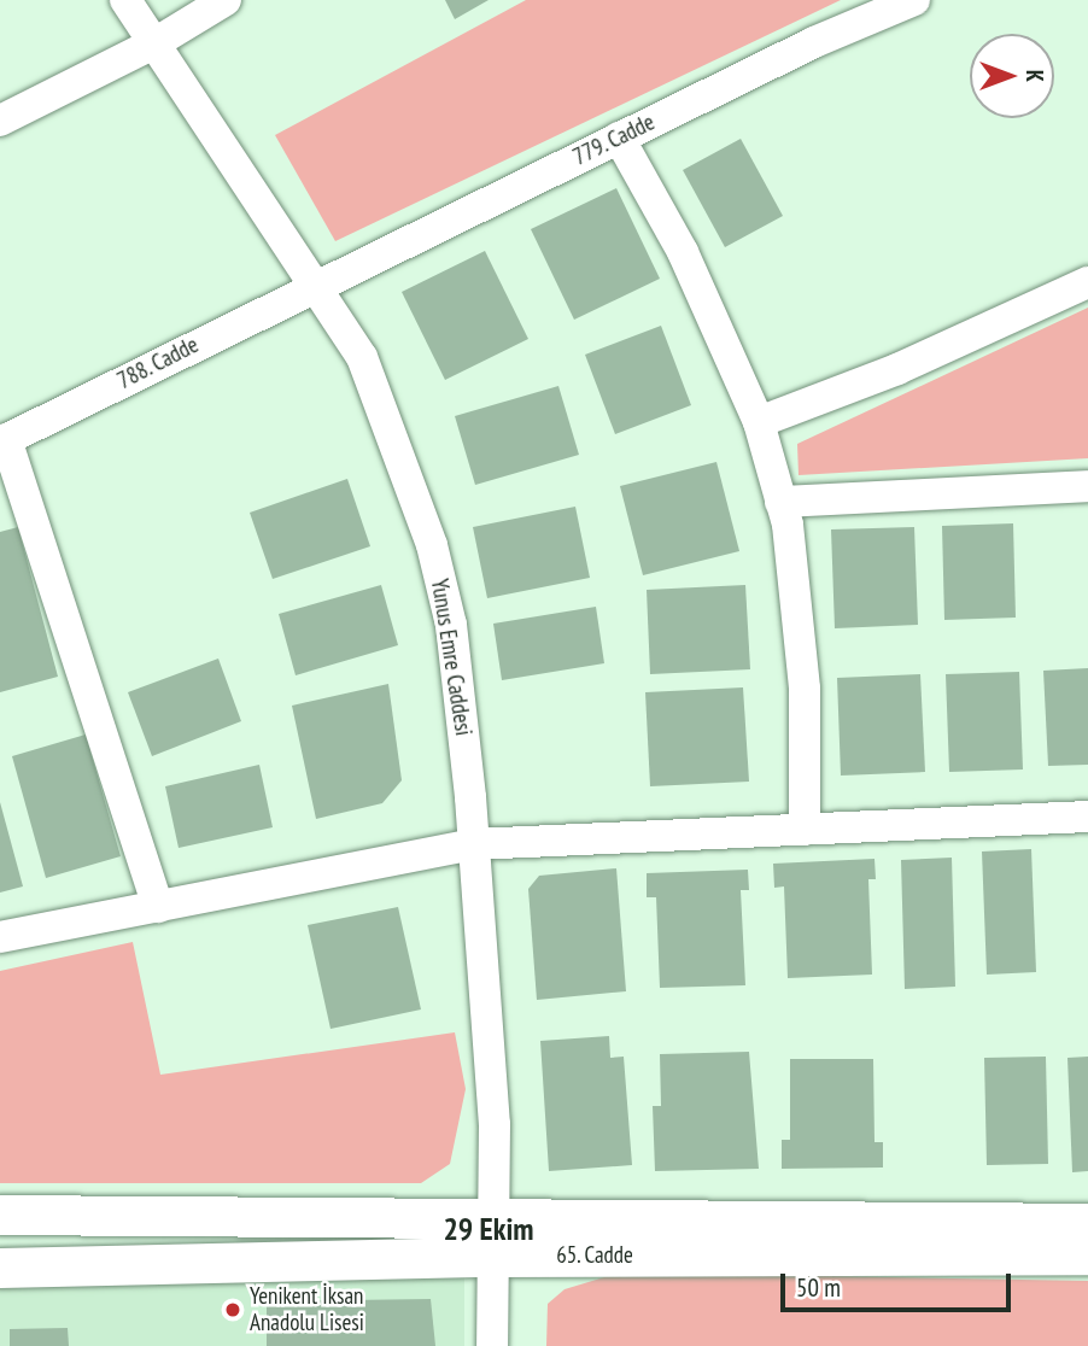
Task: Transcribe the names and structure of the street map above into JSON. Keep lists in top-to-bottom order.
{
  "streets": {
    "main road": ["65. Cadde"],
    "street": ["779. Cadde", "788. Cadde", "Yunus Emre Caddesi"]
  },
  "crossings": [
    ["779. Cadde", "788. Cadde"],
    ["779. Cadde", "Yunus Emre Caddesi"],
    ["788. Cadde", "Yunus Emre Caddesi"],
    ["Yunus Emre Caddesi", "65. Cadde"]
  ],
  "districts": ["29 Ekim"],
  "places": ["Yenikent İksan Anadolu Lisesi"],
  "scale_bar": "50 m",
  "north": "right"
}
